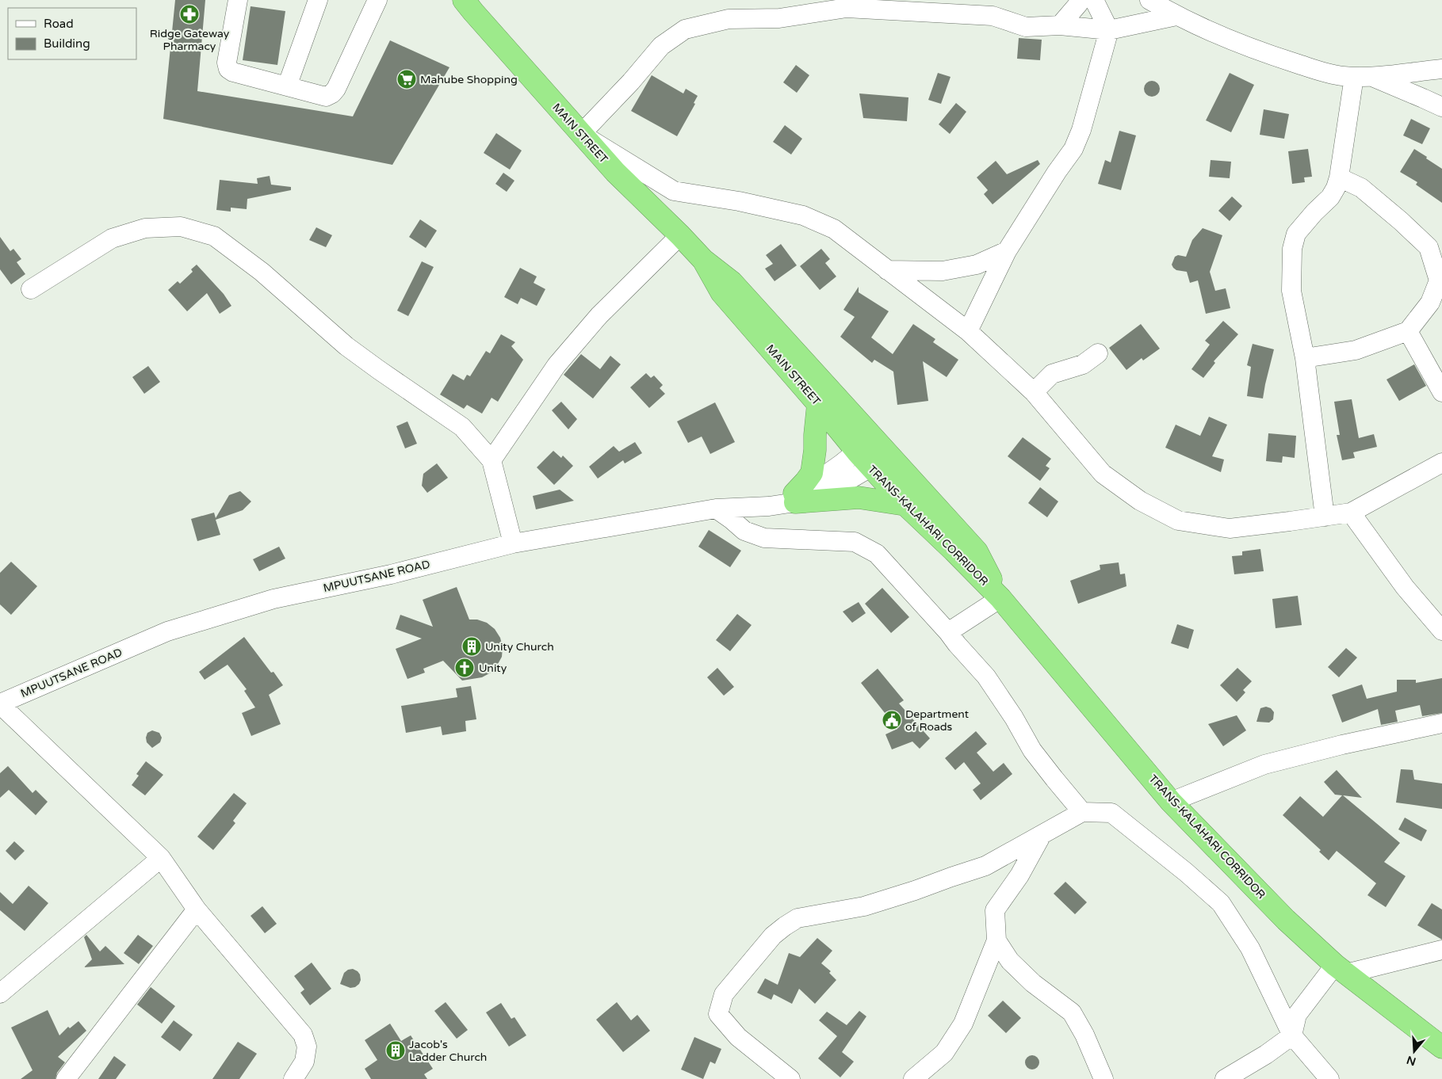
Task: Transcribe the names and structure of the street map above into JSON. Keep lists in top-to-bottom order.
{
  "streets": {
    "highway": ["MAIN STREET", "TRANS-KALAHARI CORRIDOR"],
    "street": ["MPUUTSANE ROAD"]
  },
  "crossings": [
    ["MAIN STREET", "TRANS-KALAHARI CORRIDOR"],
    ["MAIN STREET", "MPUUTSANE ROAD"],
    ["TRANS-KALAHARI CORRIDOR", "MPUUTSANE ROAD"]
  ],
  "places": {
    "pharmacy": ["Ridge Gateway Pharmacy"],
    "supermarket": ["Mahube Shopping"],
    "building": ["Unity Church", "Jacob's Ladder Church"],
    "church": ["Unity"],
    "public building": ["Department of Roads"]
  },
  "legend": ["Road", "Building"],
  "north": "bottom"
}
